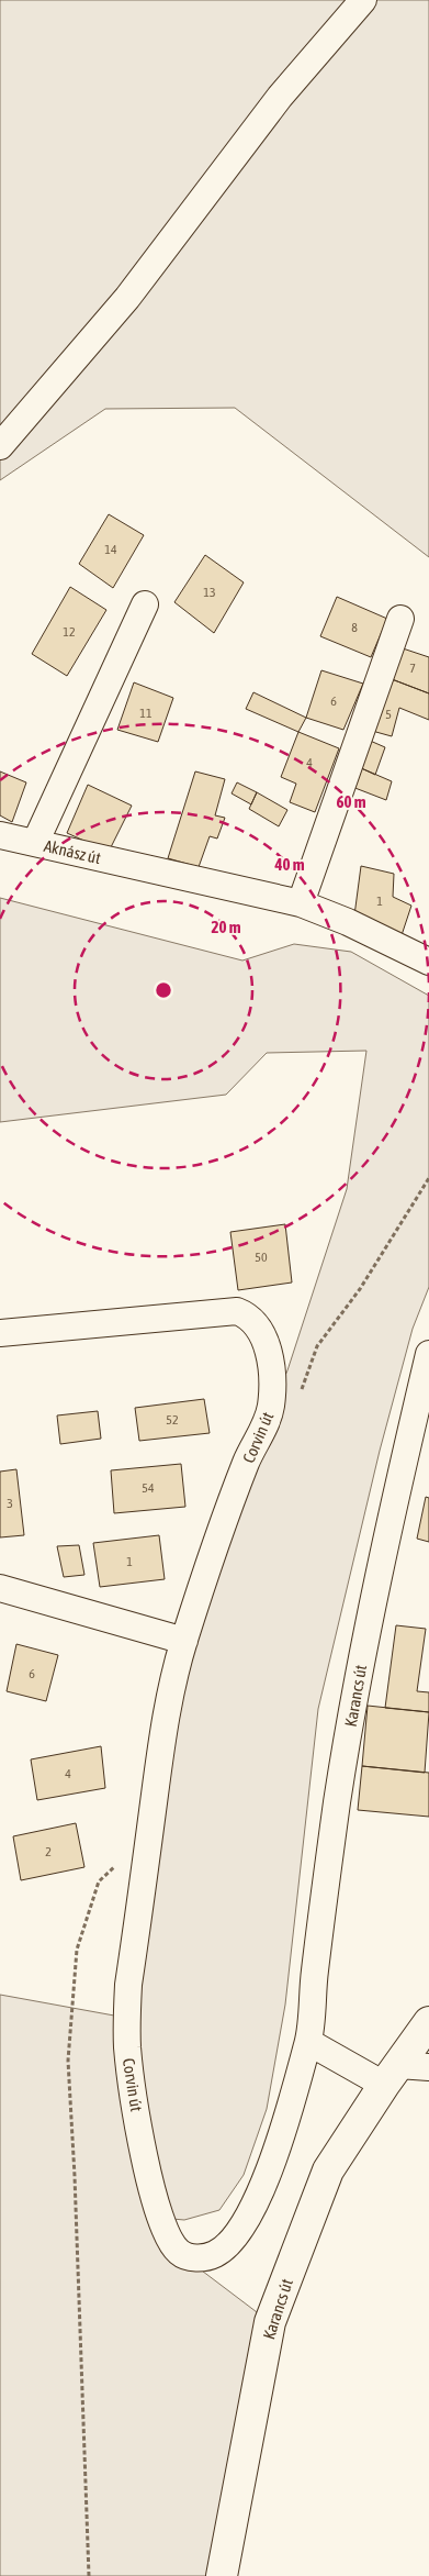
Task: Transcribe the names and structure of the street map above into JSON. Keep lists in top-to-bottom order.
{
  "streets": {
    "main road": ["Karancs út"],
    "street": ["Aknász út", "Corvin út"]
  },
  "crossings": [
    ["Corvin út", "Karancs út"]
  ],
  "house_numbers": [
    "14",
    "13",
    "8",
    "12",
    "7",
    "6",
    "11",
    "5",
    "4",
    "1",
    "50",
    "52",
    "54",
    "3",
    "1",
    "6",
    "4",
    "2"
  ],
  "rings": ["60 m", "40 m", "20 m"]
}
